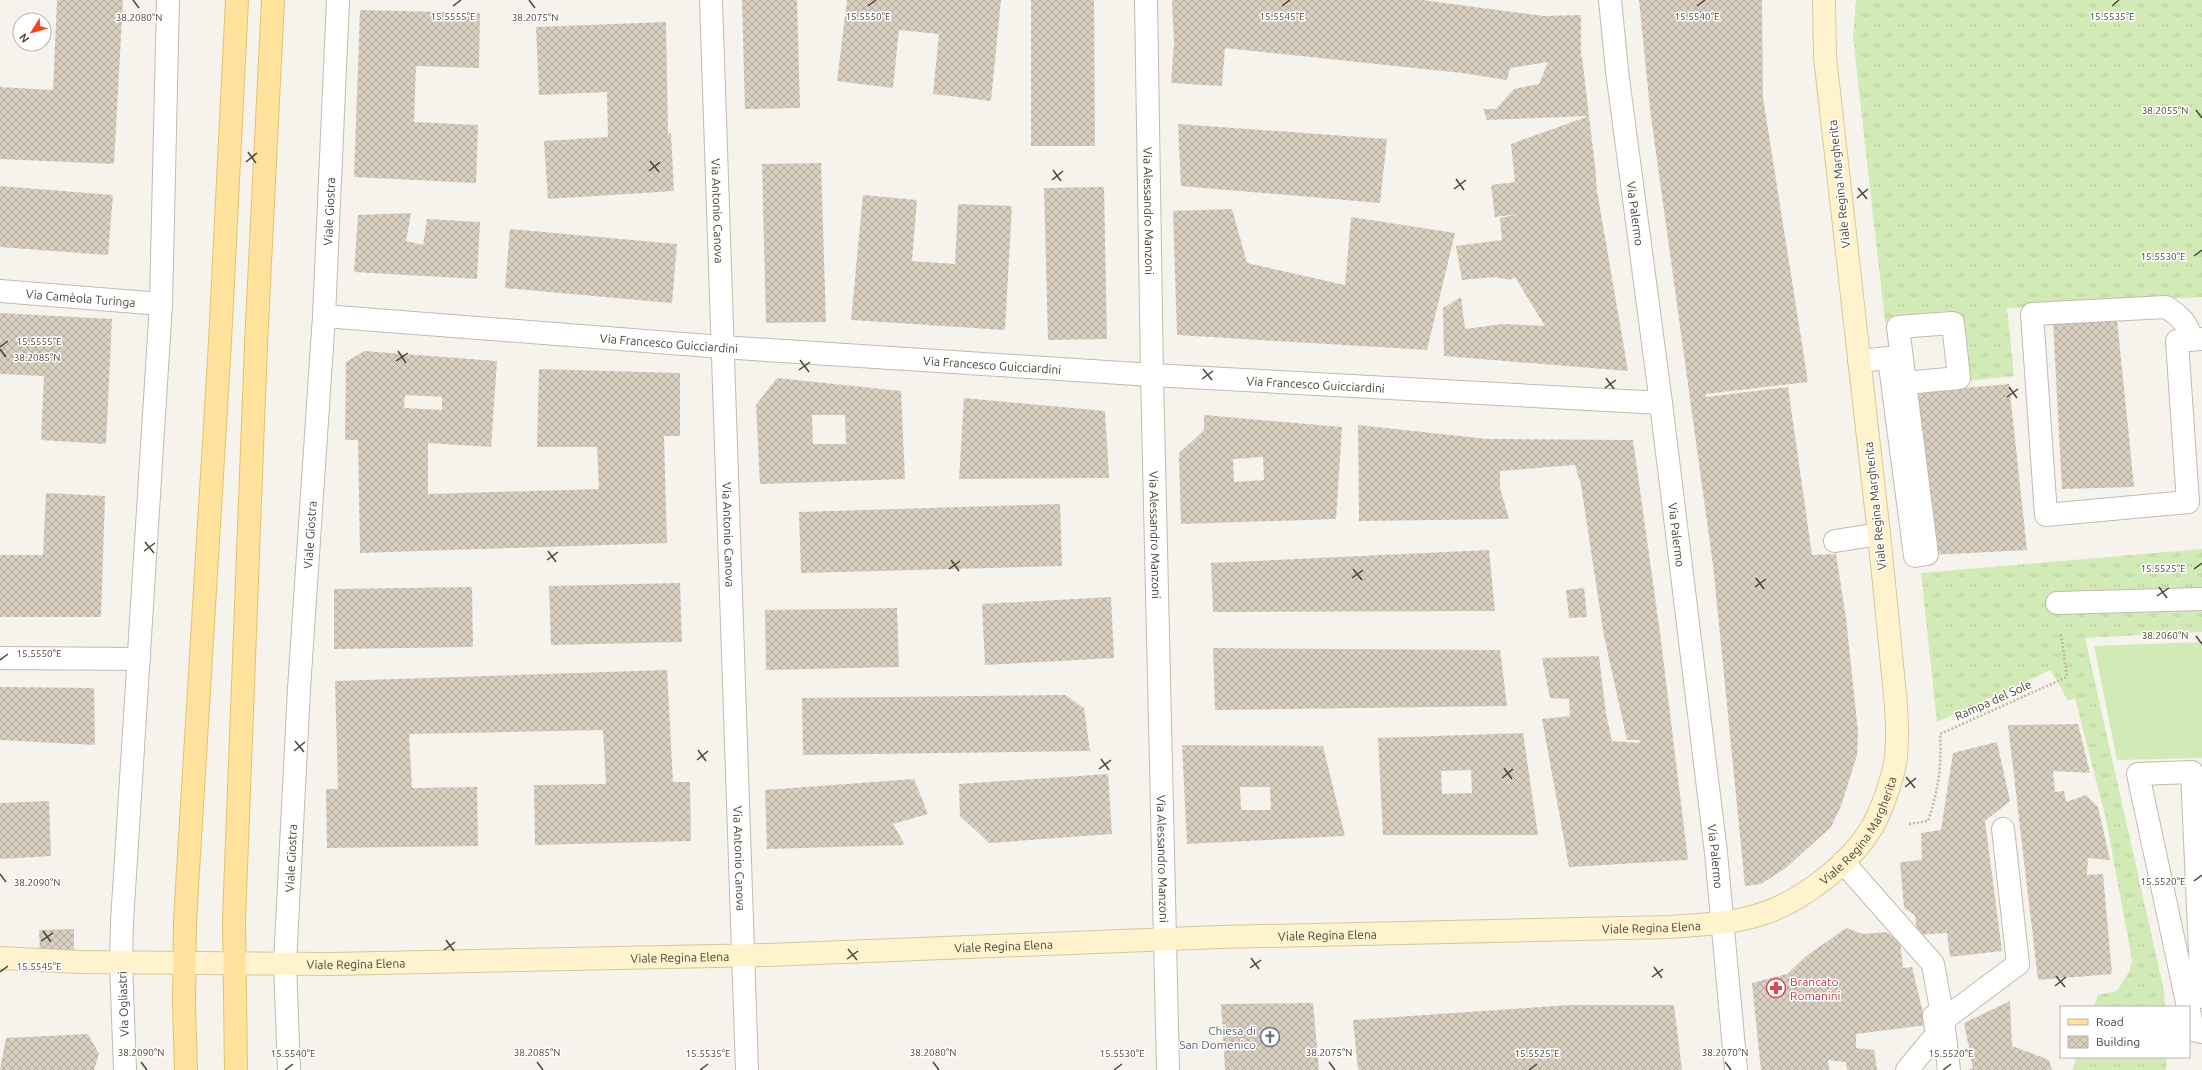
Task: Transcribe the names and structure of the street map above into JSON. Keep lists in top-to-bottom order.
{
  "streets": {
    "main road": ["Viale Regina Margherita", "Viale Regina Elena"],
    "street": [
      "Via Antonio Canova",
      "Via Alessandro Manzoni",
      "Viale Giostra",
      "Via Palermo",
      "Via Camèola Turinga",
      "Via Francesco Guicciardini",
      "Via Ogliastri"
    ],
    "path": ["Rampa del Sole"]
  },
  "crossings": [
    ["Viale Regina Margherita", "Via Palermo"],
    ["Viale Regina Margherita", "Viale Regina Elena"],
    ["Via Antonio Canova", "Via Francesco Guicciardini"],
    ["Via Antonio Canova", "Viale Regina Elena"],
    ["Via Alessandro Manzoni", "Via Francesco Guicciardini"],
    ["Via Alessandro Manzoni", "Viale Regina Elena"],
    ["Viale Giostra", "Via Francesco Guicciardini"],
    ["Viale Giostra", "Viale Regina Elena"],
    ["Via Palermo", "Via Francesco Guicciardini"],
    ["Via Palermo", "Viale Regina Elena"],
    ["Viale Regina Elena", "Via Ogliastri"]
  ],
  "places": {
    "pharmacy": ["Brancato Romanini"],
    "church": ["Chiesa di San Domenico"]
  },
  "legend": ["Road", "Building"],
  "north": "bottom left",
  "coordinates": [
    "15.5555°E",
    "15.5550°E",
    "15.5545°E",
    "15.5540°E",
    "15.5535°E",
    "38.2080°N",
    "38.2075°N",
    "38.2055°N",
    "15.5530°E",
    "38.2085°N",
    "15.5525°E",
    "38.2060°N",
    "15.5520°E",
    "38.2090°N",
    "38.2070°N"
  ]
}
